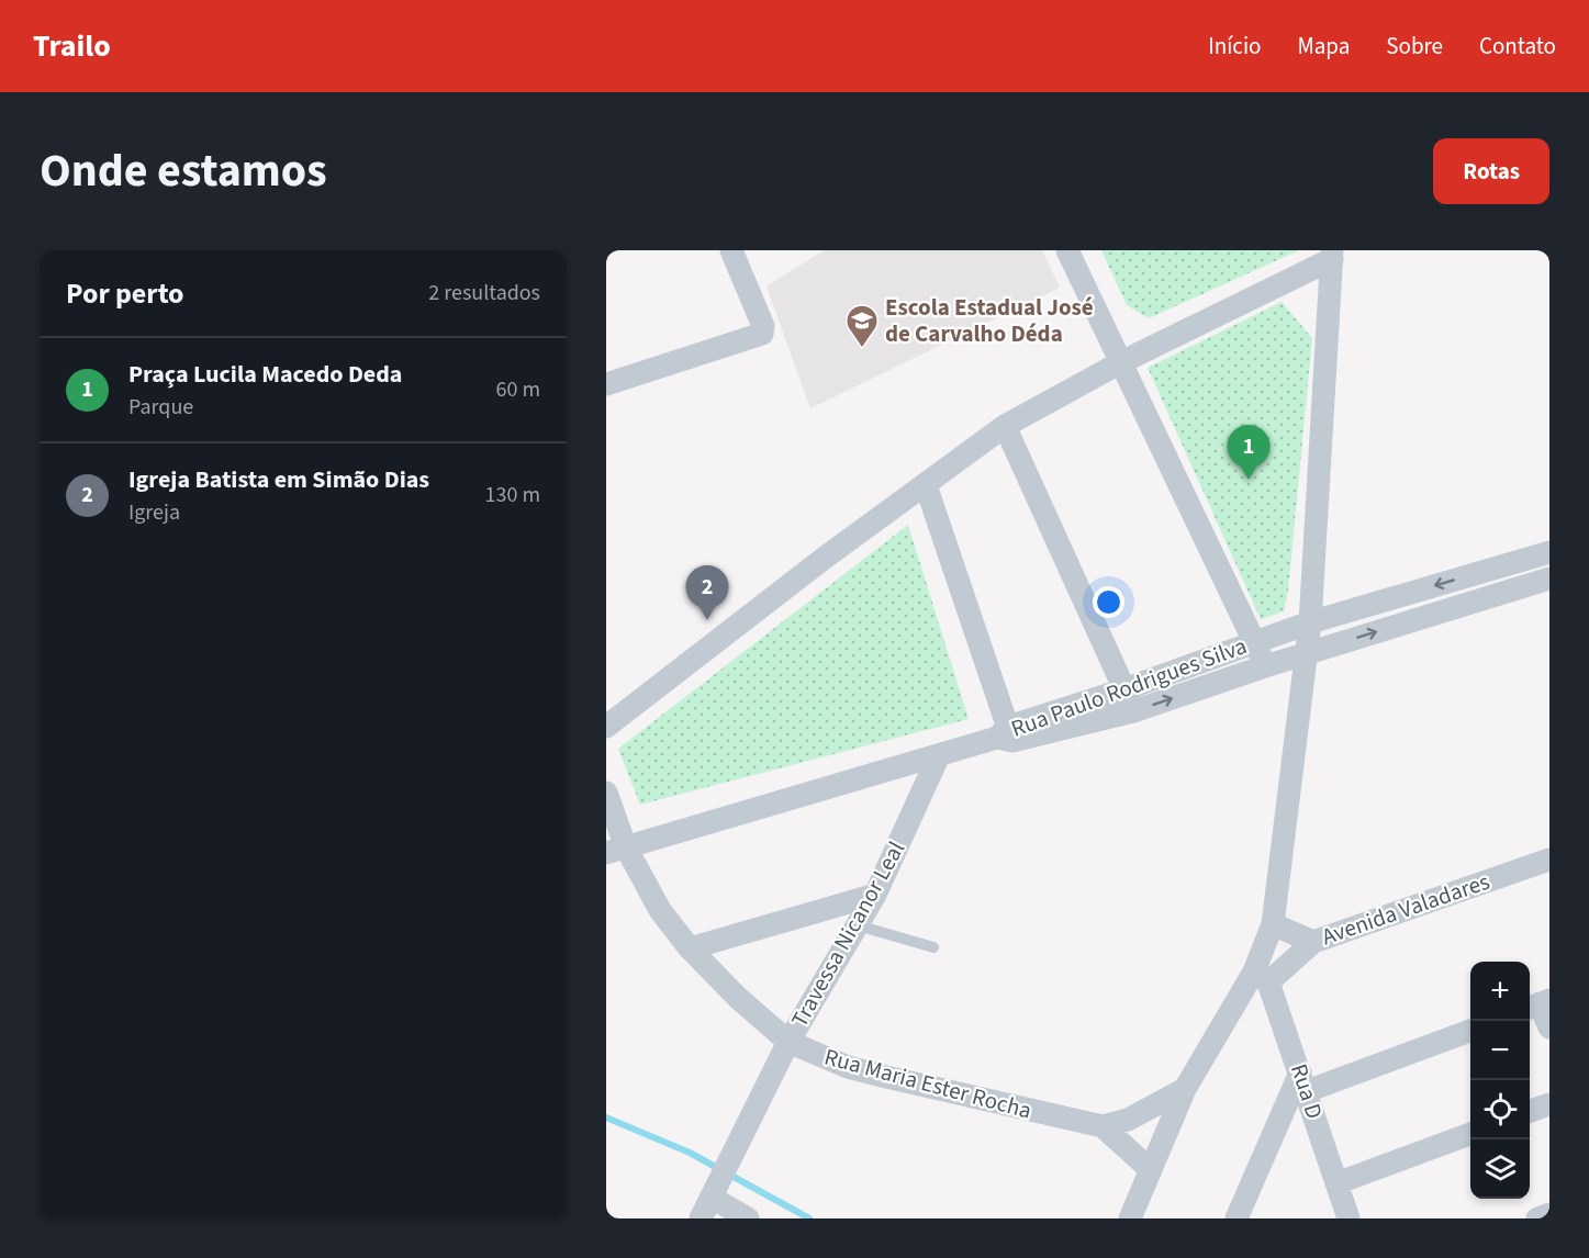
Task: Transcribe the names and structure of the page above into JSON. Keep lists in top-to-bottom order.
{
  "streets": {
    "street": [
      "Rua Paulo Rodrigues Silva",
      "Avenida Valadares",
      "Travessa Nicanor Leal",
      "Rua Maria Ester Rocha",
      "Rua D"
    ]
  },
  "crossings": [
    ["Travessa Nicanor Leal", "Rua Maria Ester Rocha"]
  ],
  "places": {
    "school or university": ["Escola Estadual José de Carvalho Déda"]
  },
  "page": {
    "header": "Trailo",
    "nav": [
      "Início",
      "Mapa",
      "Sobre",
      "Contato"
    ],
    "title": "Onde estamos",
    "buttons": "Rotas",
    "heading": ["Por perto", "2 resultados"],
    "list": [
      {
        "mark": "1",
        "name": "Praça Lucila Macedo Deda",
        "note": "Parque",
        "value": "60 m"
      },
      {
        "mark": "2",
        "name": "Igreja Batista em Simão Dias",
        "note": "Igreja",
        "value": "130 m"
      }
    ],
    "pins": ["1", "2"],
    "map_buttons": ["+", "−"]
  }
}
